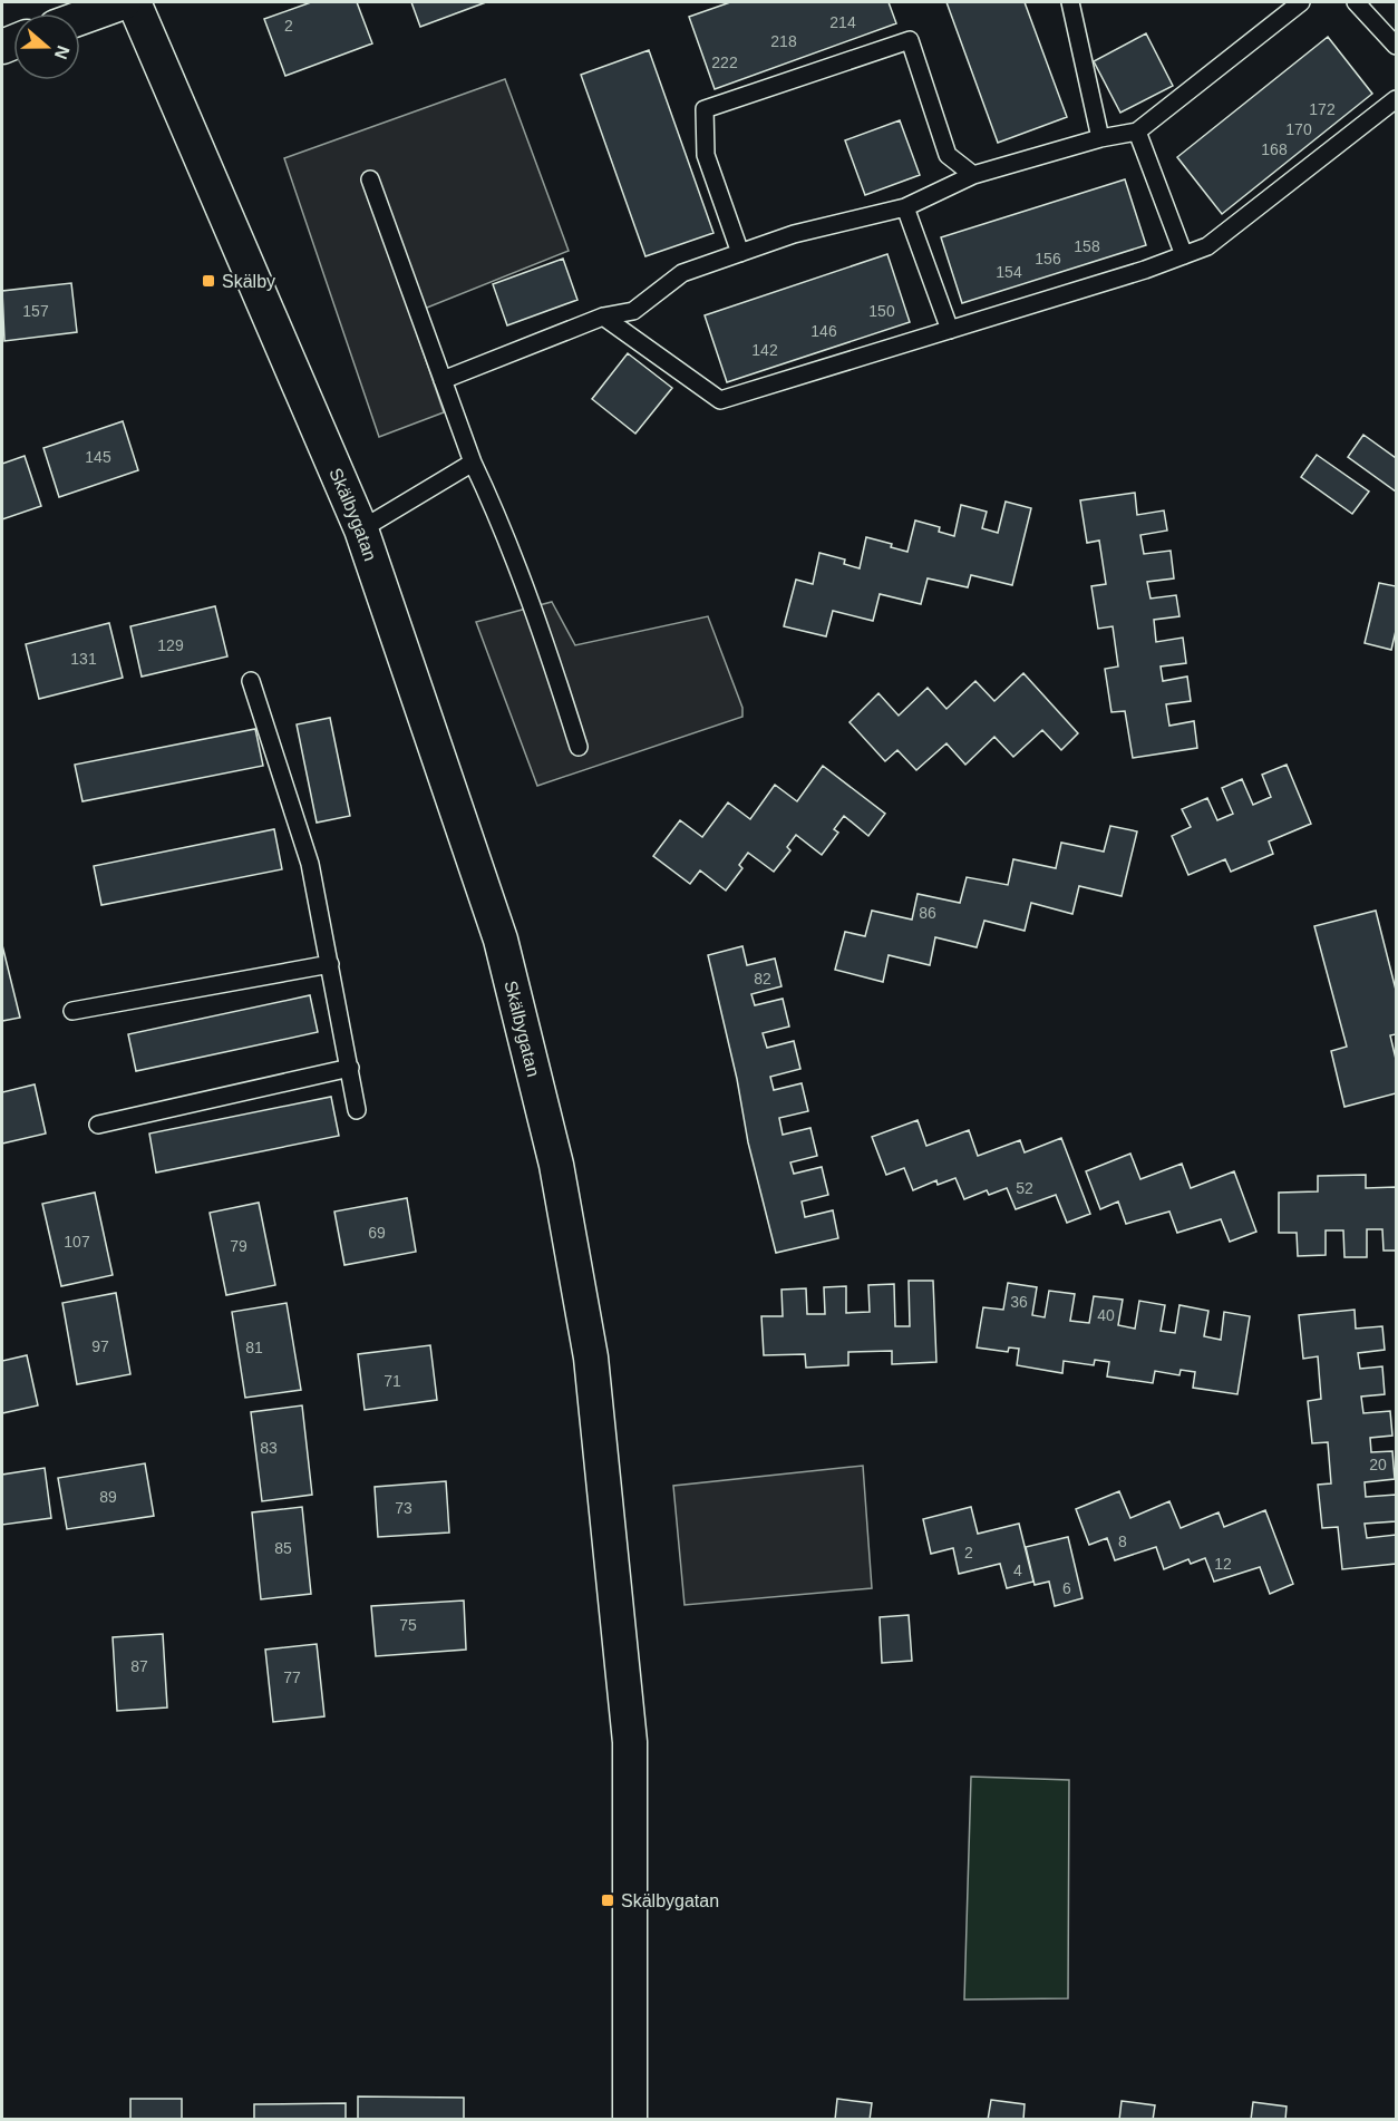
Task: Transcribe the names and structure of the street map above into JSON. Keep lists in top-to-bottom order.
{
  "streets": {
    "street": ["Skälbygatan"]
  },
  "places": {
    "transit": ["Skälby", "Skälbygatan"]
  },
  "house_numbers": [
    "214",
    "2",
    "218",
    "222",
    "172",
    "170",
    "168",
    "158",
    "156",
    "154",
    "157",
    "150",
    "146",
    "142",
    "145",
    "129",
    "131",
    "86",
    "82",
    "52",
    "69",
    "107",
    "79",
    "36",
    "40",
    "97",
    "81",
    "71",
    "83",
    "20",
    "89",
    "73",
    "8",
    "85",
    "2",
    "12",
    "4",
    "6",
    "75",
    "87",
    "77"
  ],
  "north": "right"
}
